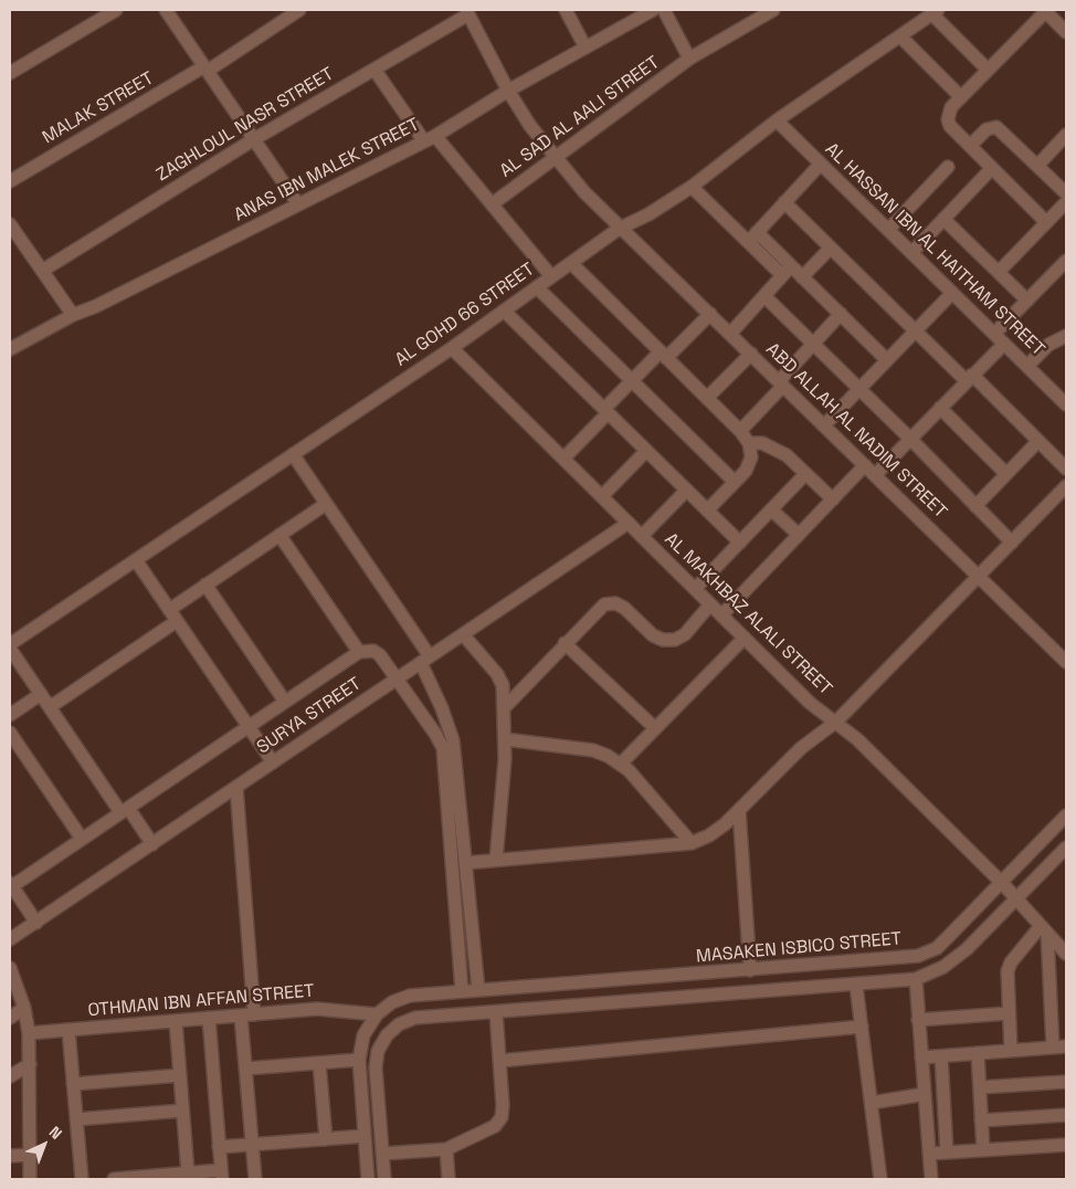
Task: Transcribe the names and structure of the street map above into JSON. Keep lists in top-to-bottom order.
{
  "streets": {
    "street": [
      "MALAK STREET",
      "AL SAD AL AALI STREET",
      "ZAGHLOUL NASR STREET",
      "ANAS IBN MALEK STREET",
      "AL HASSAN IBN AL HAITHAM STREET",
      "AL GOHD 66 STREET",
      "ABD ALLAH AL NADIM STREET",
      "AL MAKHBAZ ALALI STREET",
      "SURYA STREET",
      "MASAKEN ISBICO STREET",
      "OTHMAN IBN AFFAN STREET"
    ]
  },
  "crossings": [
    ["AL SAD AL AALI STREET", "ABD ALLAH AL NADIM STREET"],
    ["ZAGHLOUL NASR STREET", "ABD ALLAH AL NADIM STREET"],
    ["ANAS IBN MALEK STREET", "ABD ALLAH AL NADIM STREET"],
    ["AL HASSAN IBN AL HAITHAM STREET", "AL GOHD 66 STREET"],
    ["AL GOHD 66 STREET", "ABD ALLAH AL NADIM STREET"],
    ["AL GOHD 66 STREET", "AL MAKHBAZ ALALI STREET"],
    ["AL MAKHBAZ ALALI STREET", "SURYA STREET"],
    ["AL MAKHBAZ ALALI STREET", "MASAKEN ISBICO STREET"],
    ["MASAKEN ISBICO STREET", "OTHMAN IBN AFFAN STREET"]
  ],
  "north": "top right"
}
